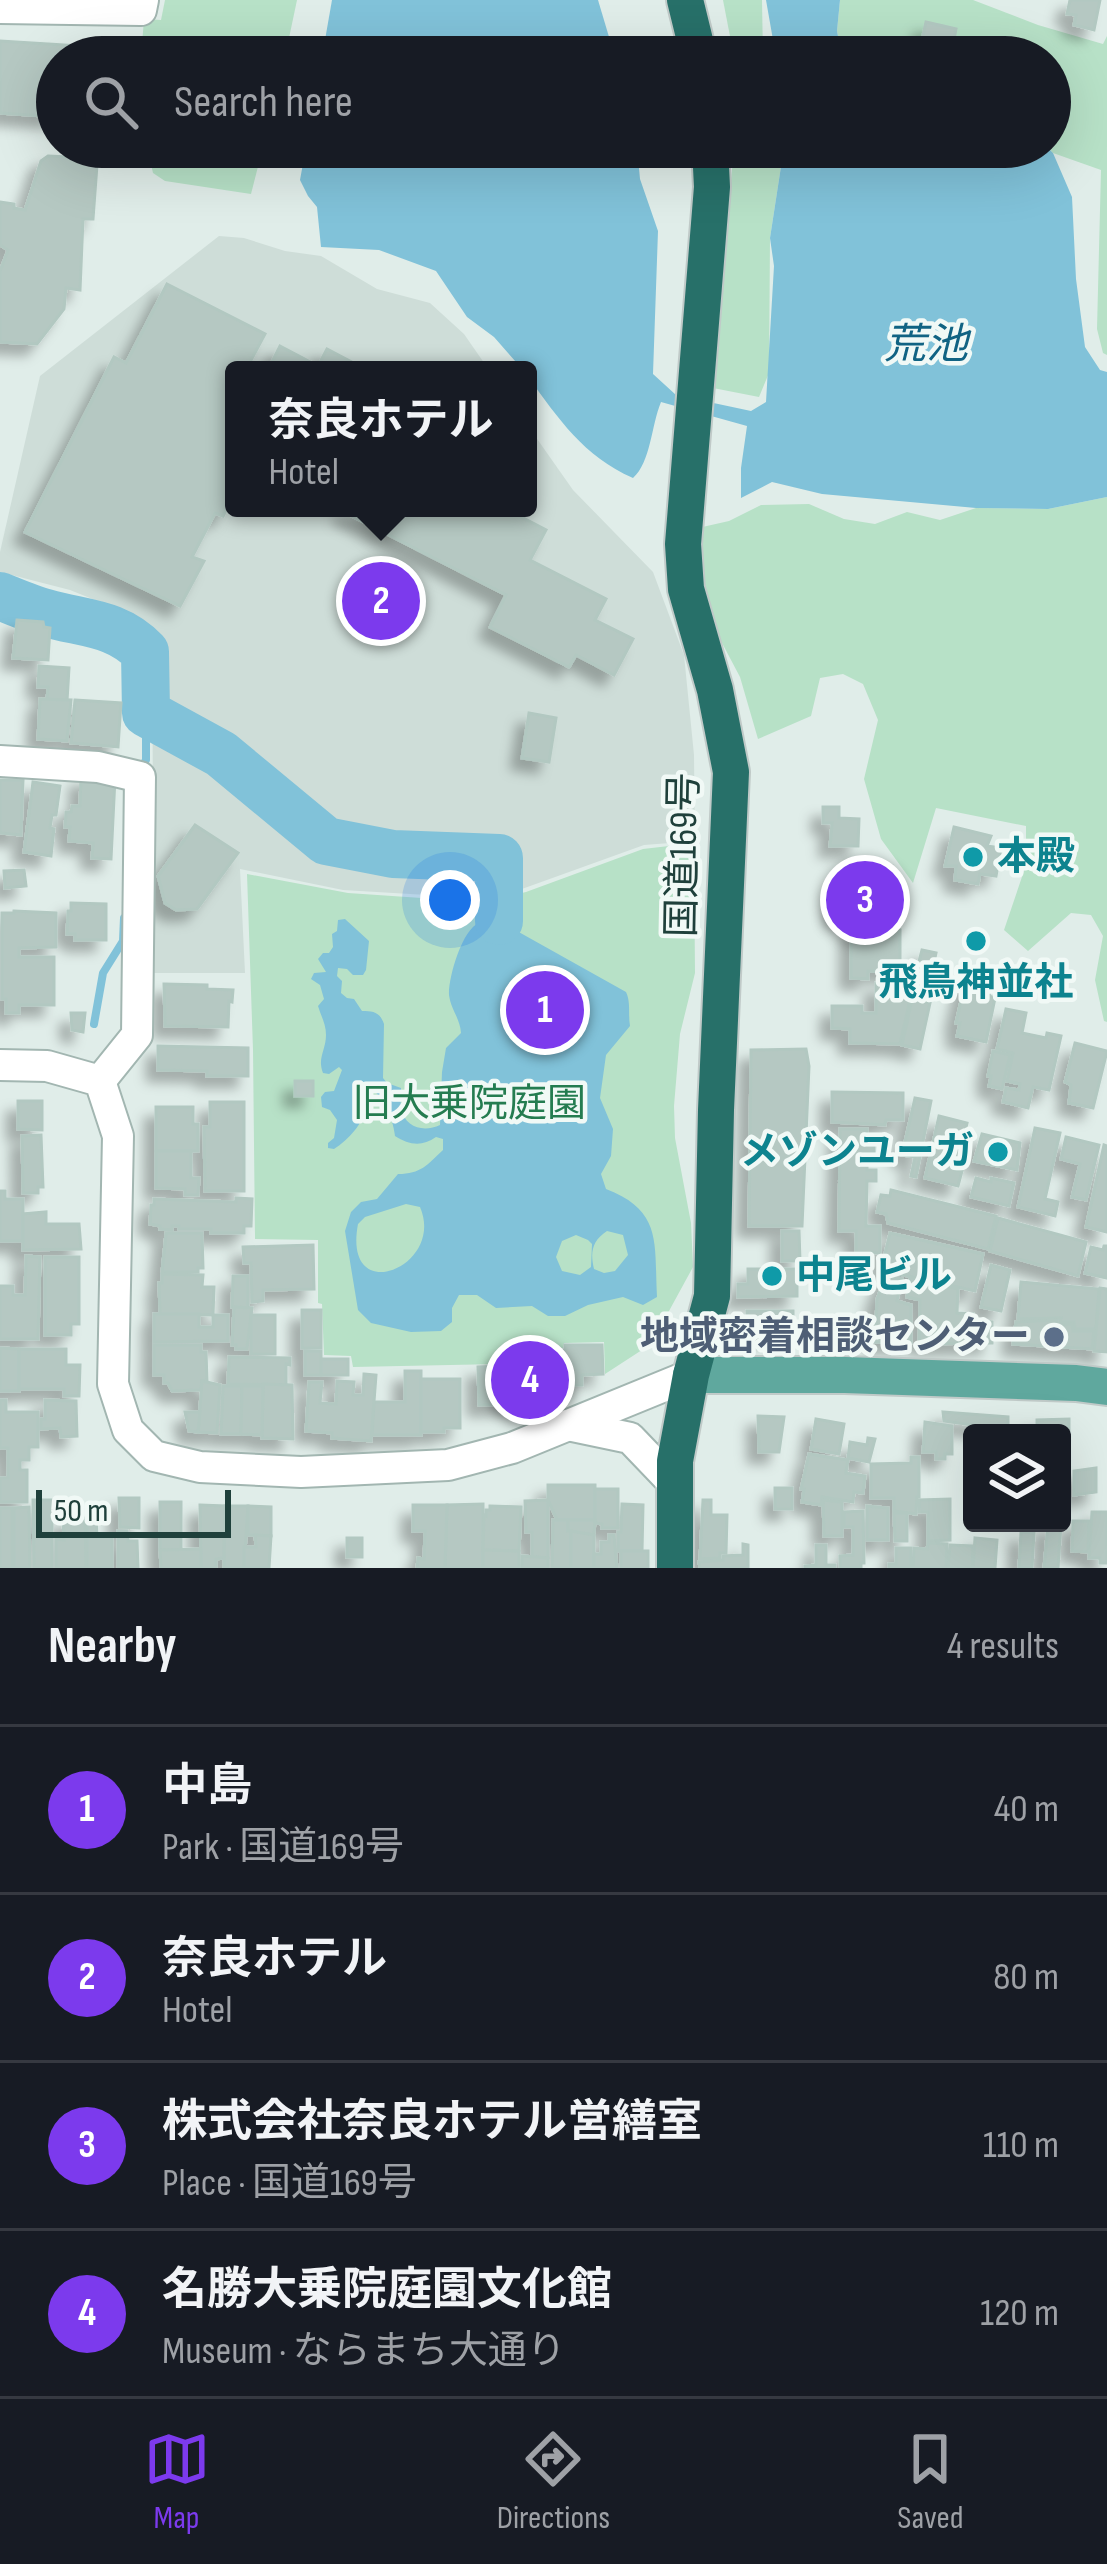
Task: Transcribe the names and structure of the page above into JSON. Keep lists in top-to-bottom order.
{
  "streets": {
    "highway": ["国道169号"]
  },
  "water": ["荒池"],
  "parks": ["旧大乗院庭園"],
  "places": [
    "本殿",
    "飛鳥神並社",
    "メゾンユーガ",
    "中尾ビル",
    "地域密着相談センター"
  ],
  "scale_bar": "50 m",
  "page": {
    "search": "Search here",
    "popup": ["奈良ホテル", "Hotel"],
    "pins": [
      "2",
      "3",
      "1",
      "4"
    ],
    "scale": "50 m",
    "heading": ["Nearby", "4 results"],
    "list": [
      {
        "mark": "1",
        "name": "中島",
        "note": "Park · 国道169号",
        "value": "40 m"
      },
      {
        "mark": "2",
        "name": "奈良ホテル",
        "note": "Hotel",
        "value": "80 m"
      },
      {
        "mark": "3",
        "name": "株式会社奈良ホテル営繕室",
        "note": "Place · 国道169号",
        "value": "110 m"
      },
      {
        "mark": "4",
        "name": "名勝大乗院庭園文化館",
        "note": "Museum · ならまち大通り",
        "value": "120 m"
      }
    ],
    "nav": ["Map", "Directions", "Saved"]
  }
}
